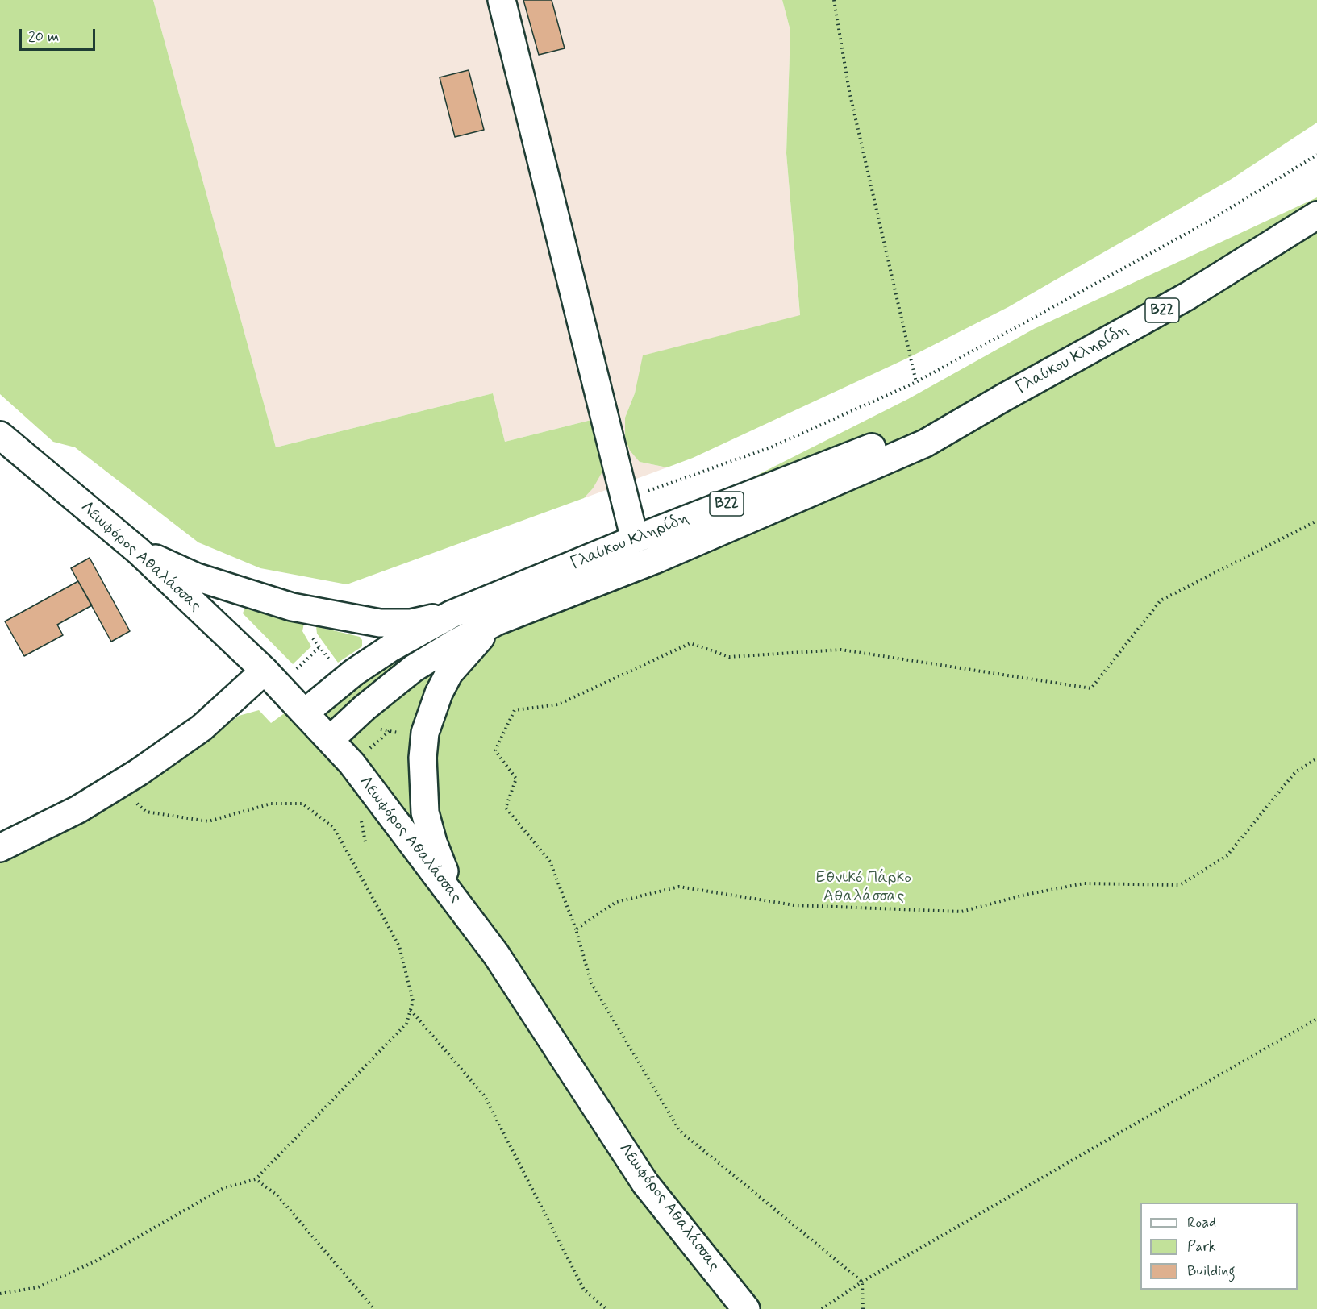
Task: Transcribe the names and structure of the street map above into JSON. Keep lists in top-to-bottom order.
{
  "streets": {
    "main road": ["B22", "Γλαύκου Κληρίδη", "Λεωφόρος Αθαλάσσας"]
  },
  "crossings": [
    ["Γλαύκου Κληρίδη", "Λεωφόρος Αθαλάσσας"]
  ],
  "parks": ["Εθνικό Πάρκο Αθαλάσσας"],
  "legend": ["Road", "Park", "Building"],
  "scale_bar": "20 m"
}
